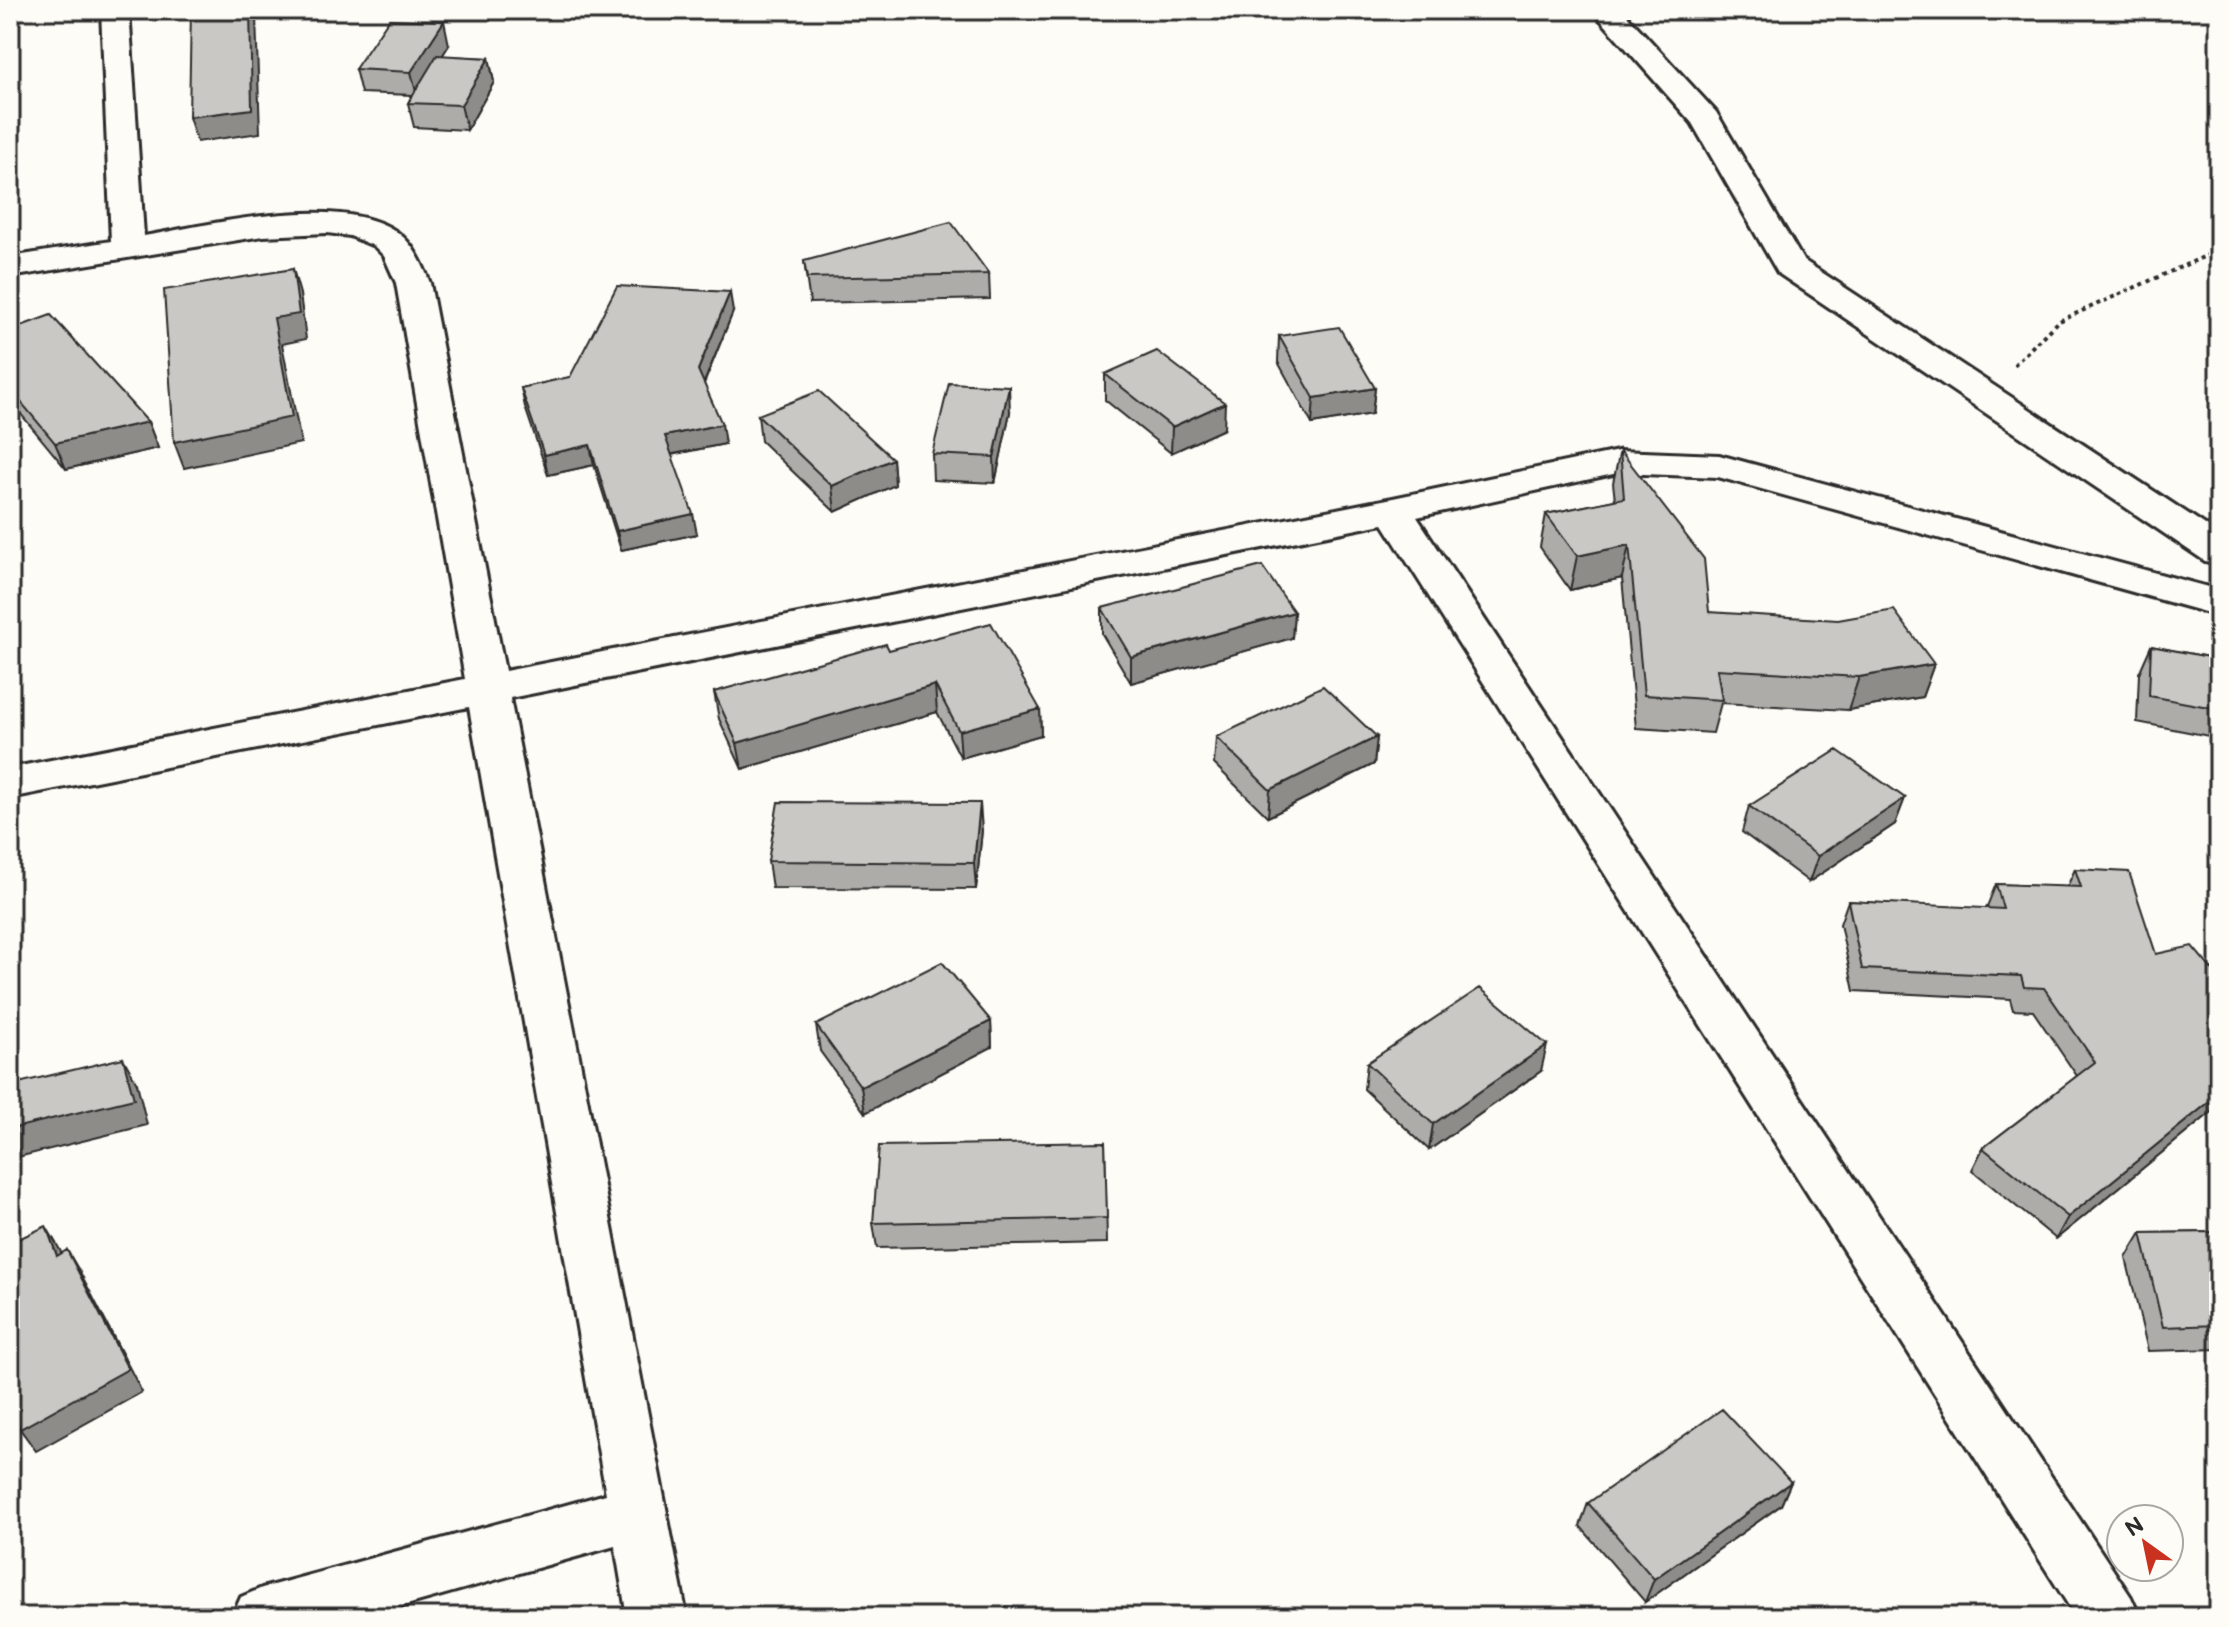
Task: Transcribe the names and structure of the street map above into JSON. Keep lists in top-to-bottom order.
{
  "north": "top left"
}
